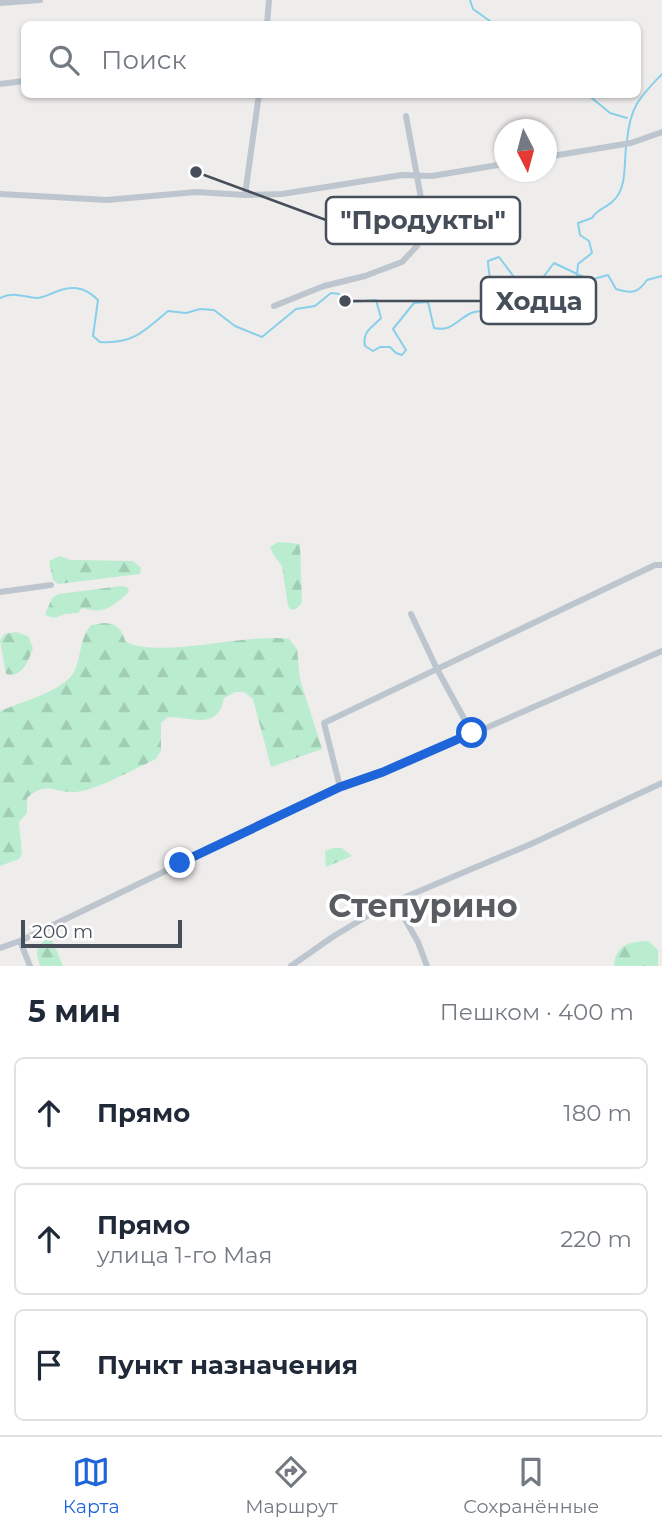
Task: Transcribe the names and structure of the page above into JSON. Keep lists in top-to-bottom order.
{
  "districts": ["Степурино"],
  "places": ["\"Продукты\"", "Ходца"],
  "scale_bar": "200 m",
  "north": "bottom",
  "page": {
    "search": "Поиск",
    "scale": "200 m",
    "heading": ["5 мин", "Пешком · 400 m"],
    "list": [
      ["Прямо", "180 m"],
      ["Прямо", "улица 1-го Мая", "220 m"],
      "Пункт назначения"
    ],
    "nav": ["Карта", "Маршрут", "Сохранённые"]
  }
}
